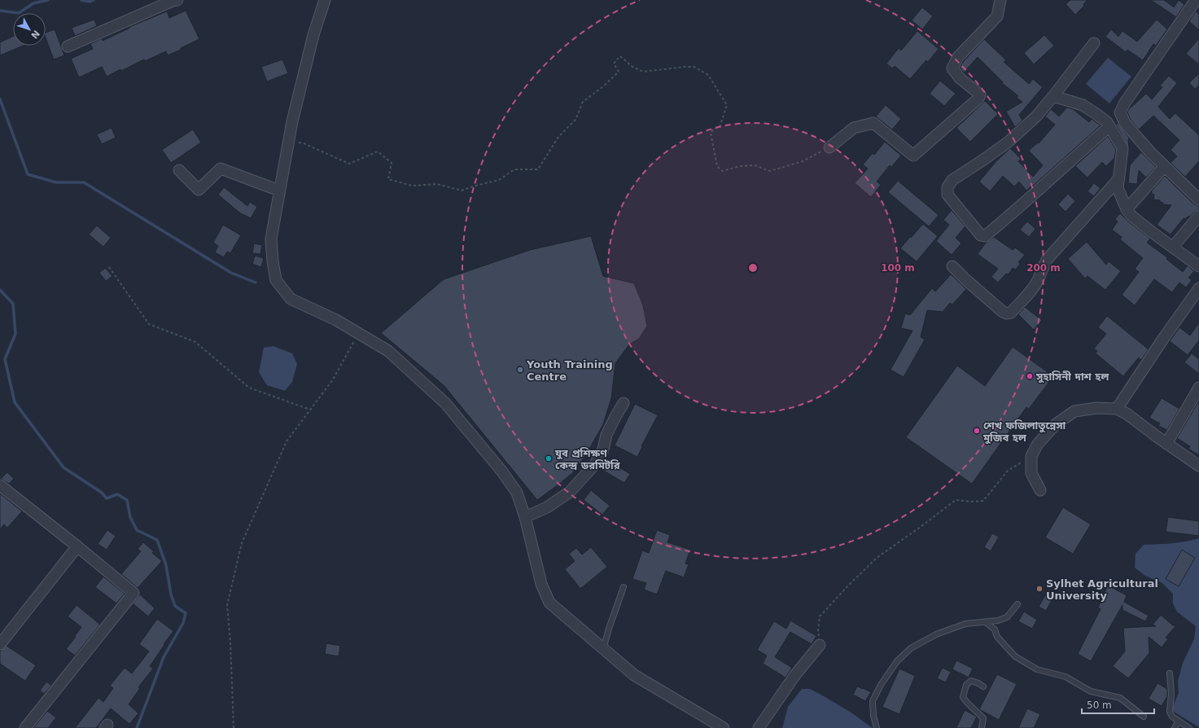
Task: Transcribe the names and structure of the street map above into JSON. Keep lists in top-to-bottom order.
{
  "places": [
    "Youth Training Centre",
    "সুহাসিনী দাশ হল",
    "শেখ ফজিলাতুন্নেসা মুজিব হল",
    "যুব প্রশিক্ষণ কেন্দ্র ডরমিটরি",
    "Sylhet Agricultural University"
  ],
  "scale_bar": "50 m",
  "north": "bottom right",
  "rings": ["100 m", "200 m"]
}
